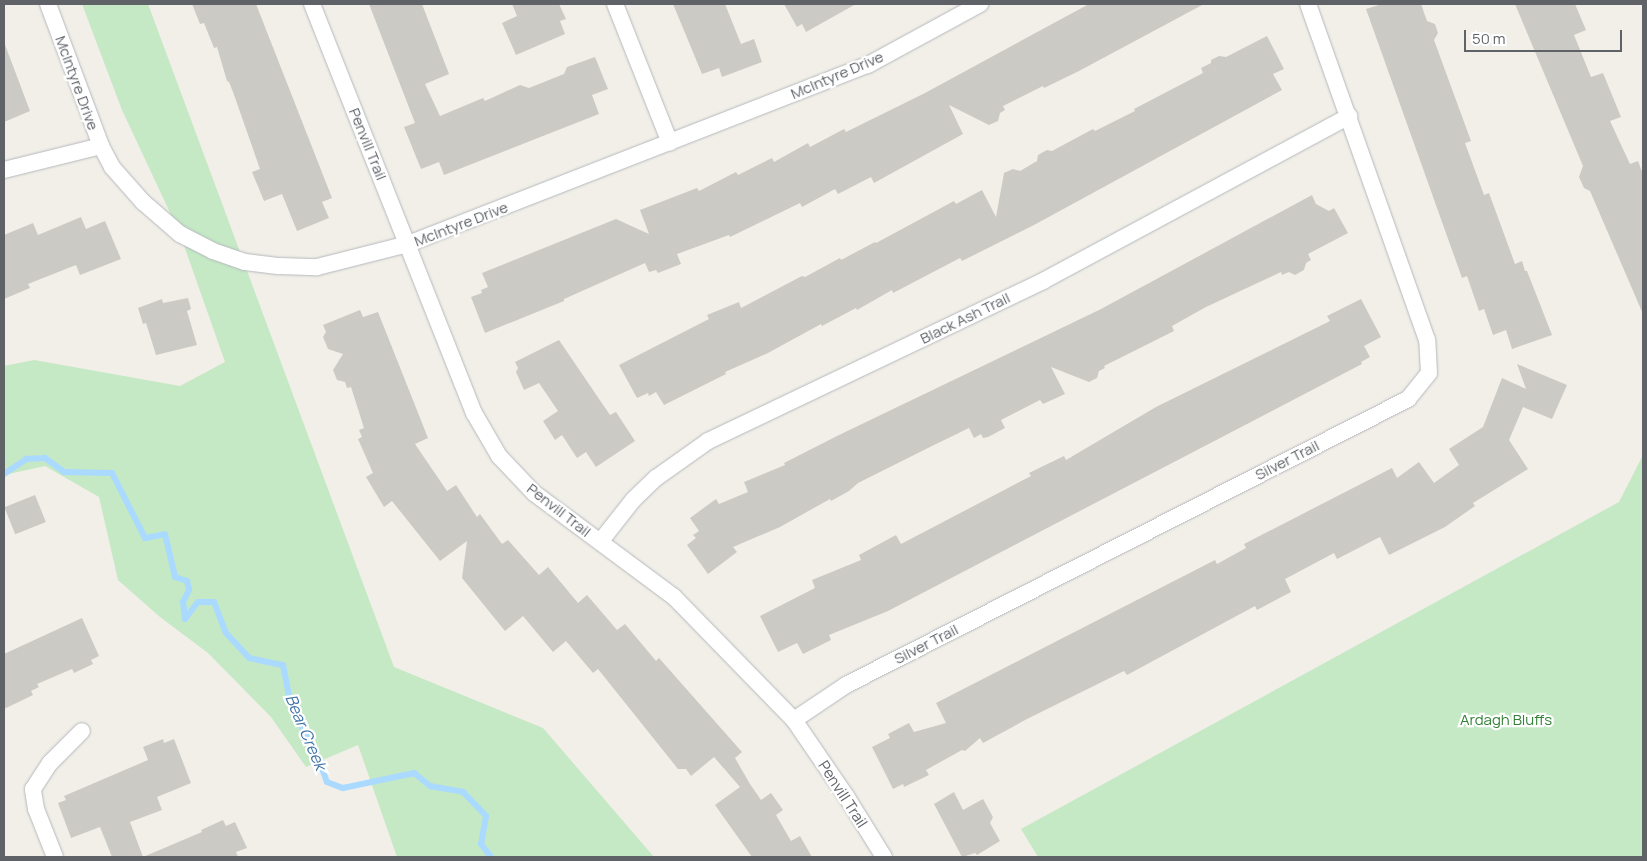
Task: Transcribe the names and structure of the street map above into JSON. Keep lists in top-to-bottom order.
{
  "streets": {
    "street": [
      "McIntyre Drive",
      "Penvill Trail",
      "Black Ash Trail",
      "Silver Trail"
    ]
  },
  "crossings": [
    ["McIntyre Drive", "Penvill Trail"],
    ["Penvill Trail", "Black Ash Trail"],
    ["Penvill Trail", "Silver Trail"],
    ["Black Ash Trail", "Silver Trail"]
  ],
  "water": ["Bear Creek"],
  "parks": ["Ardagh Bluffs"],
  "scale_bar": "50 m"
}
